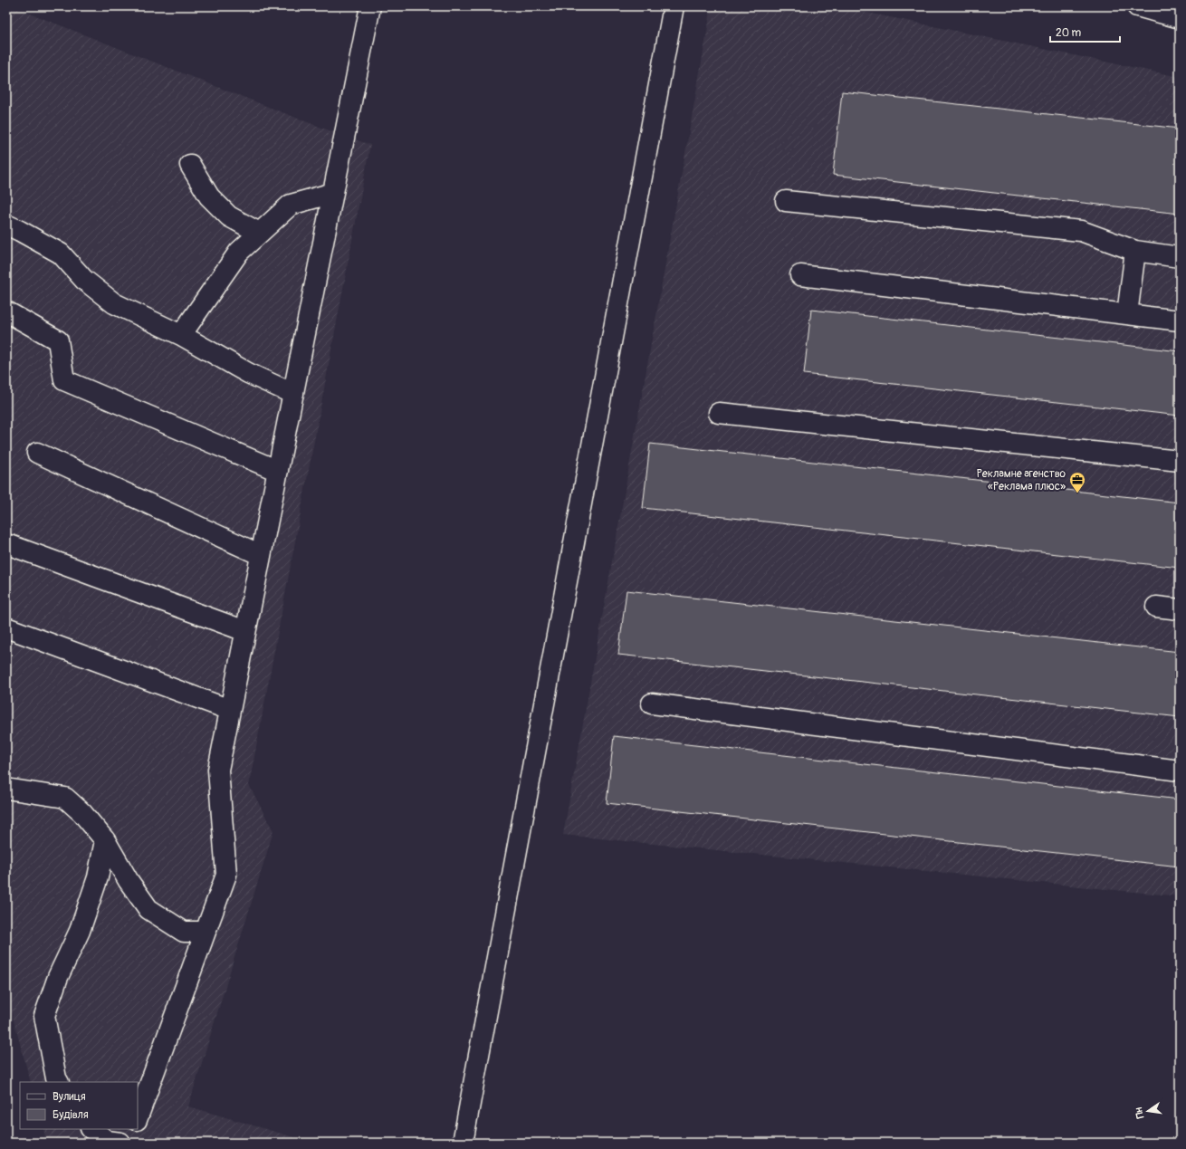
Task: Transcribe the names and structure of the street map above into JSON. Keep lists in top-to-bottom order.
{
  "places": {
    "office": ["Рекламне агенство «Реклама плюс»"]
  },
  "legend": ["Вулиця", "Будівля"],
  "scale_bar": "20 m",
  "north": "left"
}
